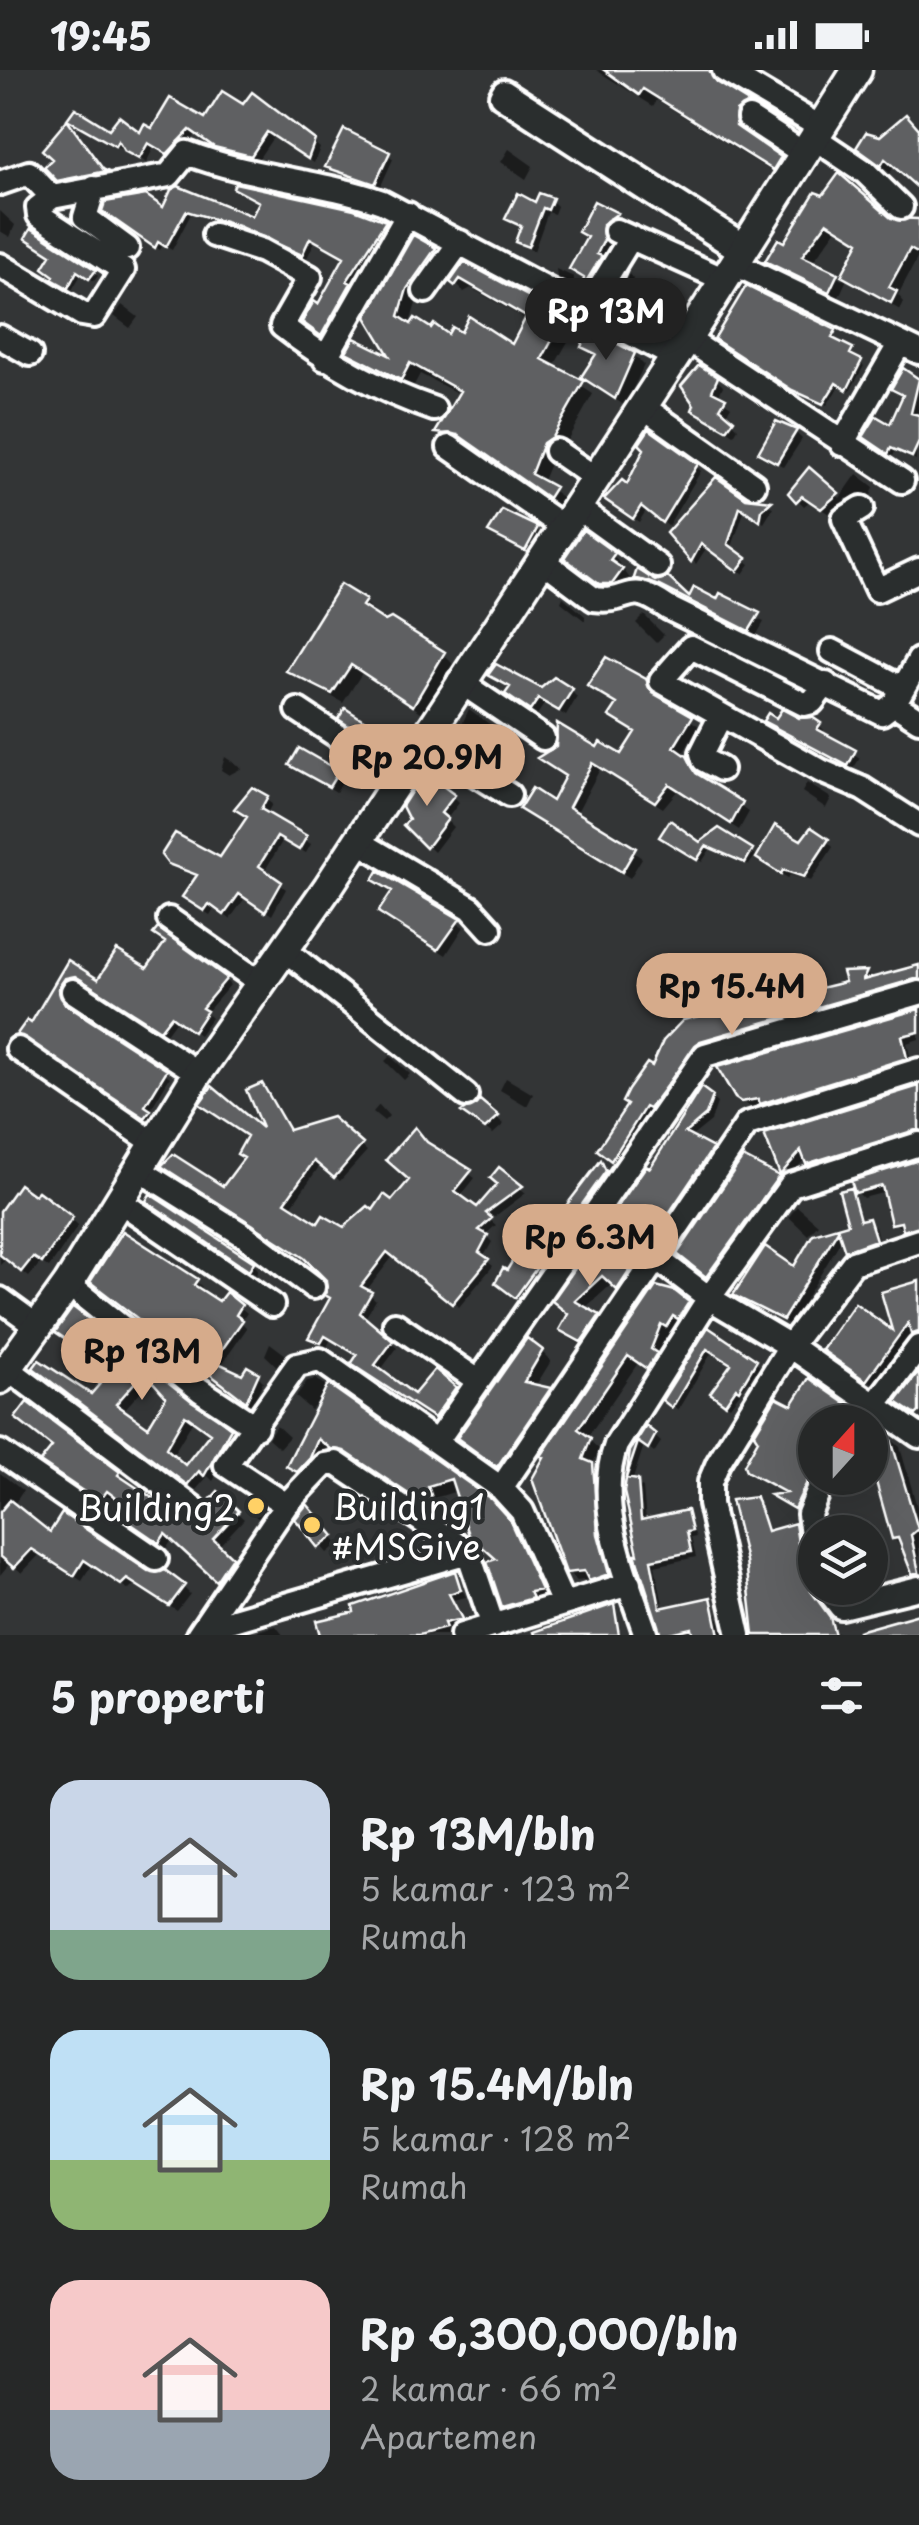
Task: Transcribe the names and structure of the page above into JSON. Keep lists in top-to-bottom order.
{
  "places": ["Building2", "Building1 #MSGive"],
  "north": "top",
  "page": {
    "status": "19:45",
    "price": [
      "Rp 13M",
      "Rp 20.9M",
      "Rp 15.4M",
      "Rp 6.3M",
      "Rp 13M"
    ],
    "heading": "5 properti",
    "list": [
      {
        "name": "Rp 13M/bln",
        "note": "5 kamar · 123 m² · Rumah"
      },
      {
        "name": "Rp 15.4M/bln",
        "note": "5 kamar · 128 m² · Rumah"
      },
      {
        "name": "Rp 6,300,000/bln",
        "note": "2 kamar · 66 m² · Apartemen"
      }
    ]
  }
}
